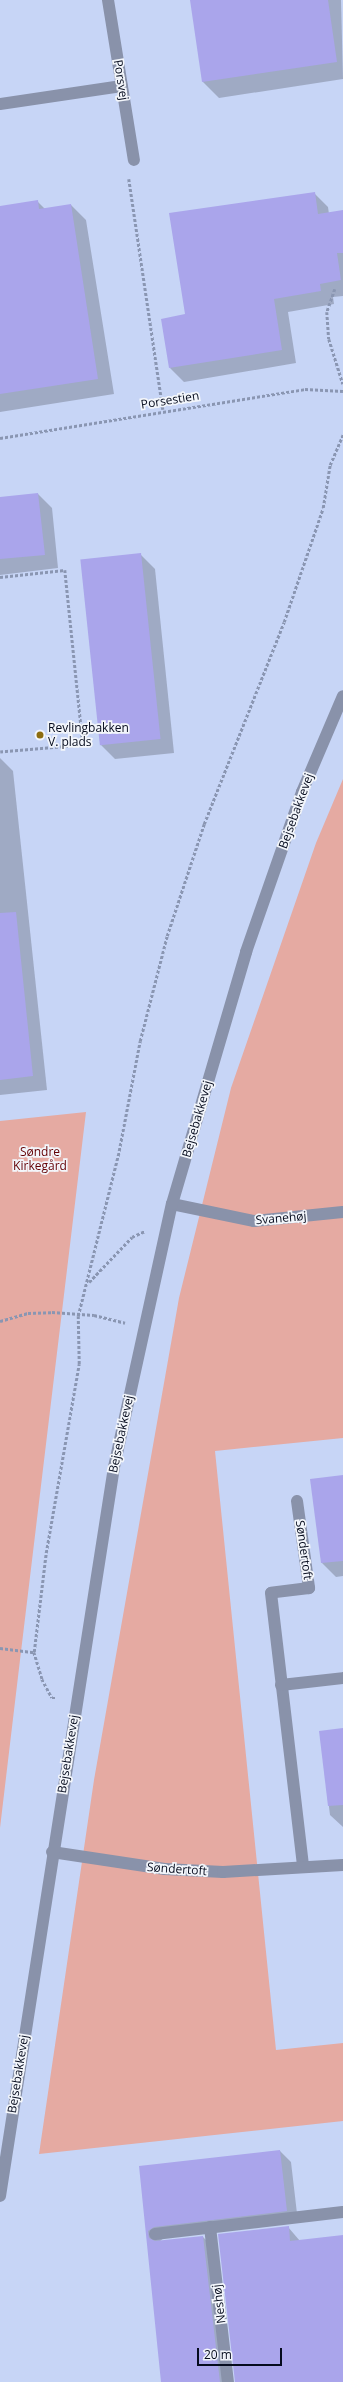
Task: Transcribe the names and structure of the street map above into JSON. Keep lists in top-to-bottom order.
{
  "streets": {
    "street": [
      "Porsvej",
      "Bejsebakkevej",
      "Svanehøj",
      "Søndertoft",
      "Neshøj"
    ],
    "path": ["Porsestien"]
  },
  "crossings": [
    ["Bejsebakkevej", "Svanehøj"],
    ["Bejsebakkevej", "Søndertoft"]
  ],
  "parks": ["Søndre Kirkegård"],
  "places": ["Revlingbakken V. plads"],
  "scale_bar": "20 m"
}
